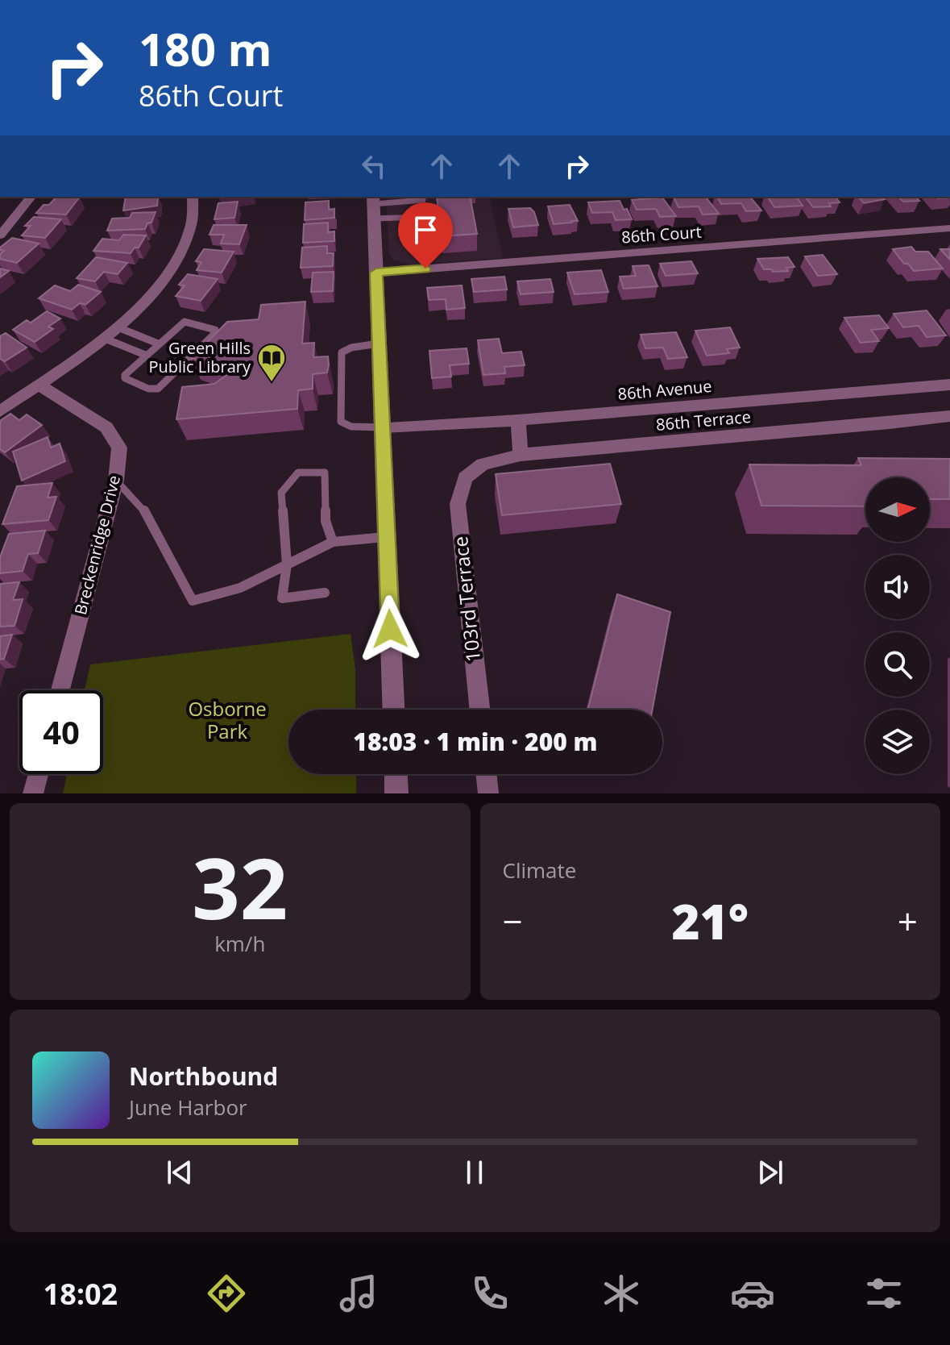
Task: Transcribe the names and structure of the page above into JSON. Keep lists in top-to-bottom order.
{
  "streets": {
    "street": [
      "86th Court",
      "86th Avenue",
      "86th Terrace",
      "Breckenridge Drive",
      "103rd Terrace"
    ]
  },
  "crossings": [
    ["86th Terrace", "103rd Terrace"]
  ],
  "parks": ["Osborne Park"],
  "places": {
    "library": ["Green Hills Public Library"]
  },
  "north": "right",
  "page": {
    "turn": ["180 m", "86th Court"],
    "limit": "40",
    "trip": "18:03 · 1 min · 200 m",
    "tile": [
      ["32", "km/h"],
      "Climate"
    ],
    "heat": ["−", "21°", "+"],
    "song": ["Northbound", "June Harbor"],
    "tabs": "18:02"
  }
}
